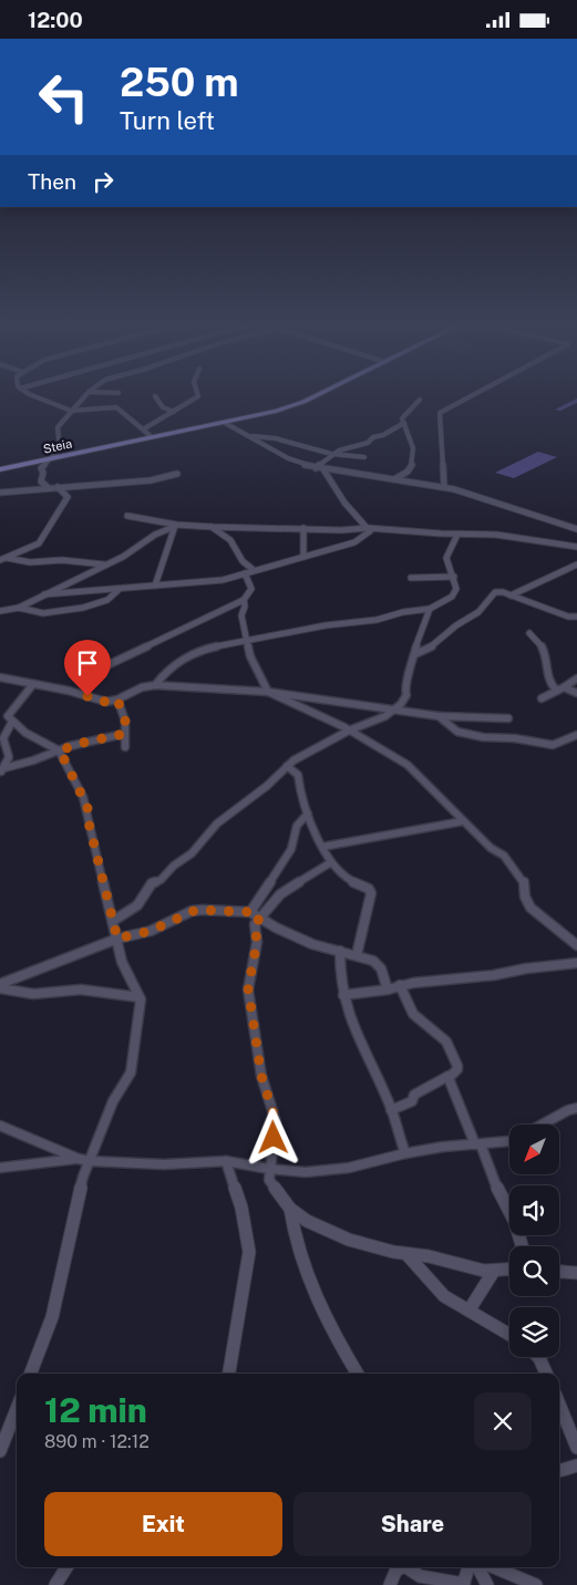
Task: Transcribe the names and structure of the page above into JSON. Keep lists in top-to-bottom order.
{
  "streets": {
    "main road": ["Steia"]
  },
  "north": "bottom left",
  "page": {
    "status": "12:00",
    "turn": ["250 m", "Turn left"],
    "then": "Then",
    "heading": ["12 min", "890 m · 12:12"],
    "buttons": ["Exit", "Share"]
  }
}
